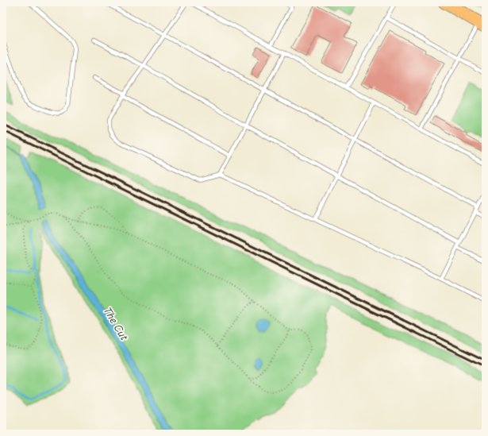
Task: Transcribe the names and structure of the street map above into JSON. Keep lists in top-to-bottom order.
{
  "water": ["The Cut"]
}
